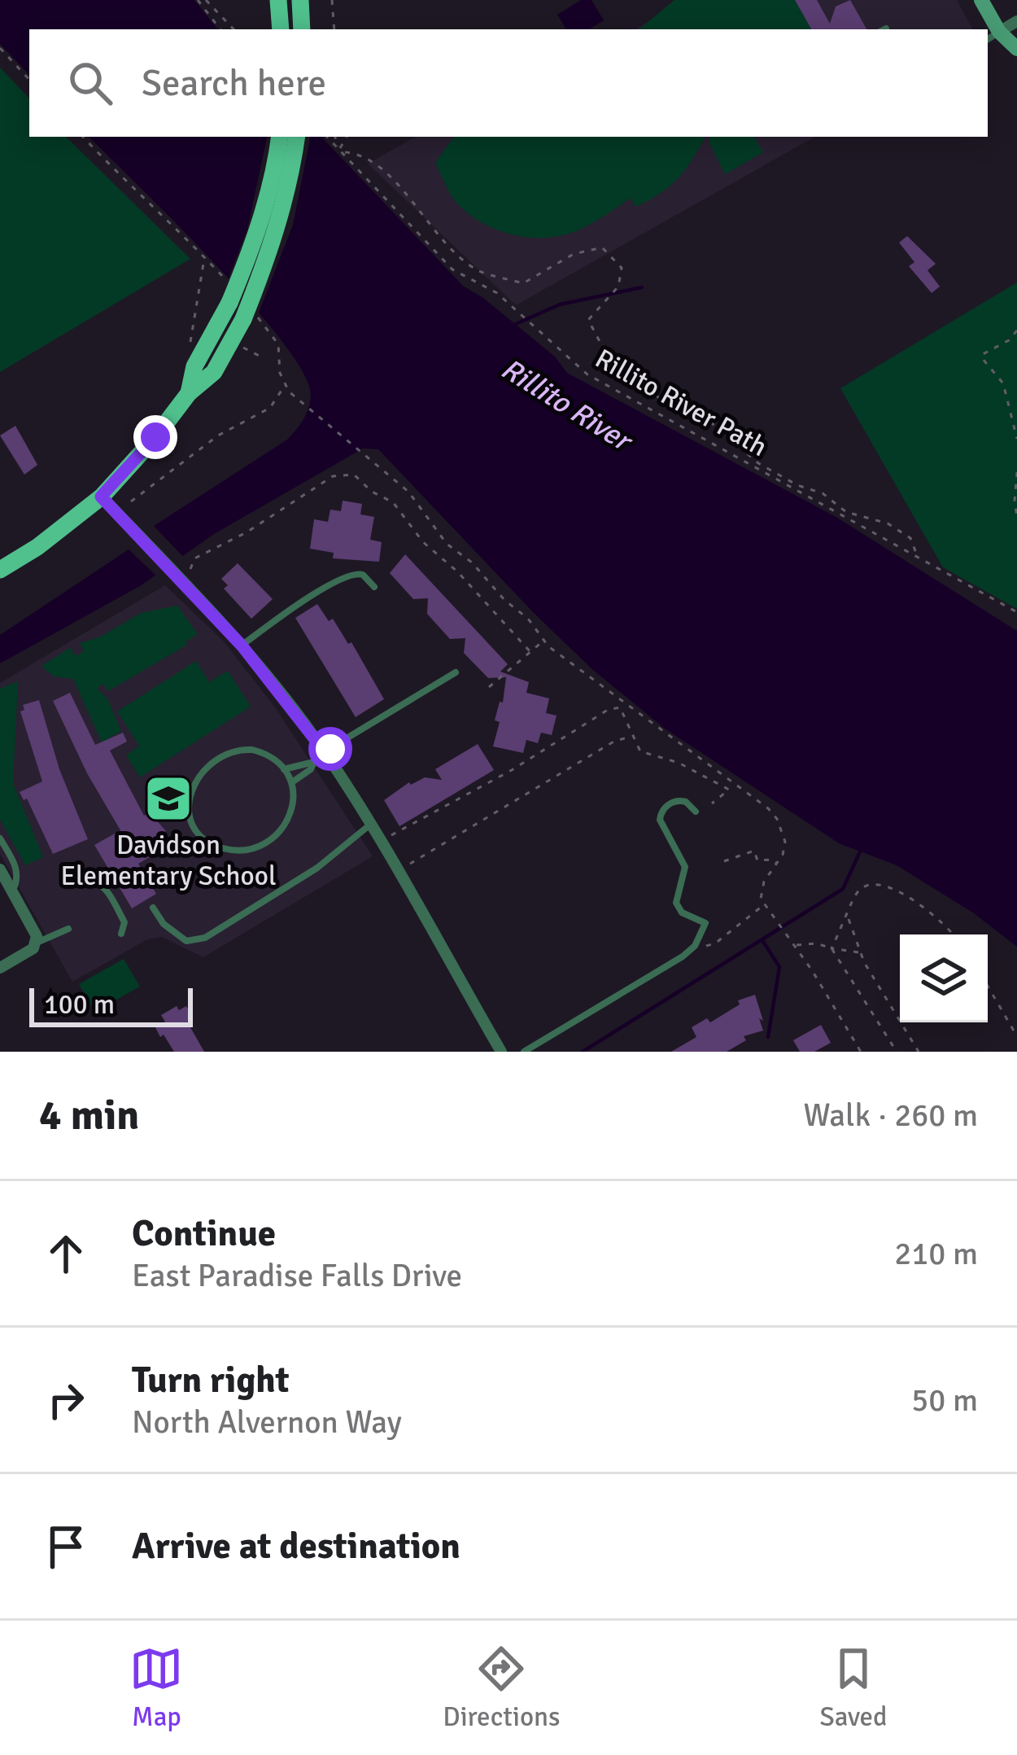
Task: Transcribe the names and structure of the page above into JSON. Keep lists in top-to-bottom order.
{
  "streets": {
    "path": ["Rillito River Path"]
  },
  "water": ["Rillito River"],
  "places": {
    "school or university": ["Davidson Elementary School"]
  },
  "scale_bar": "100 m",
  "page": {
    "search": "Search here",
    "scale": "100 m",
    "heading": ["4 min", "Walk · 260 m"],
    "list": [
      ["Continue", "East Paradise Falls Drive", "210 m"],
      ["Turn right", "North Alvernon Way", "50 m"],
      "Arrive at destination"
    ],
    "nav": ["Map", "Directions", "Saved"]
  }
}
